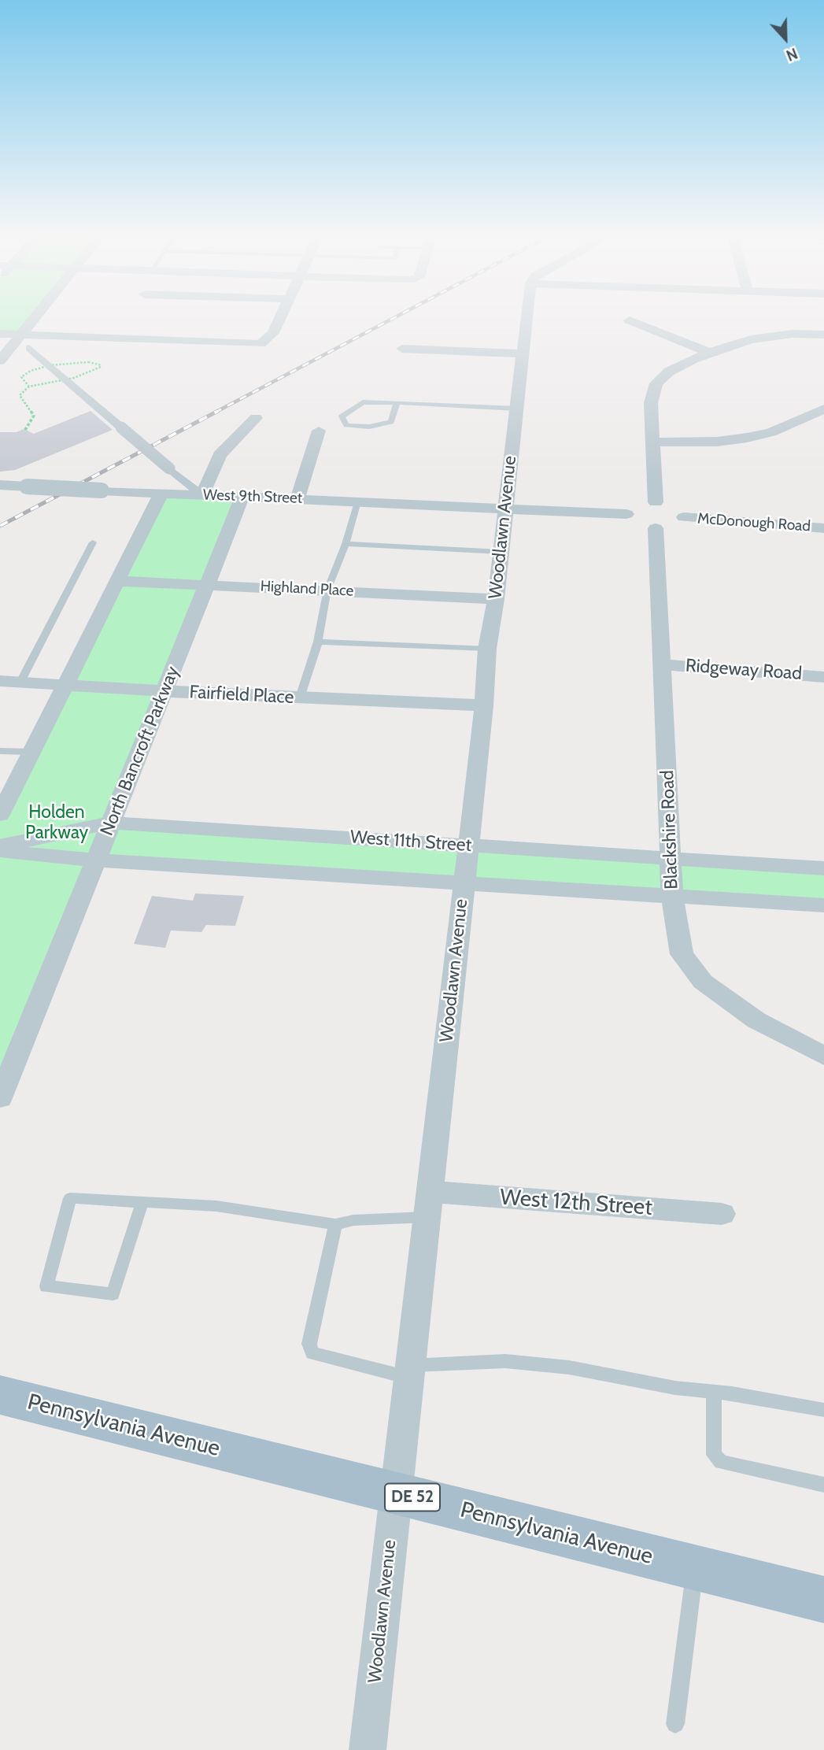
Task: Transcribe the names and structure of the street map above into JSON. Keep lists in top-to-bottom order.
{
  "streets": {
    "main road": ["Pennsylvania Avenue", "DE 52"],
    "street": [
      "West 9th Street",
      "McDonough Road",
      "Woodlawn Avenue",
      "Highland Place",
      "Ridgeway Road",
      "Fairfield Place",
      "North Bancroft Parkway",
      "Blackshire Road",
      "West 11th Street",
      "West 12th Street"
    ]
  },
  "crossings": [
    ["West 9th Street", "Woodlawn Avenue"],
    ["West 9th Street", "North Bancroft Parkway"],
    ["Woodlawn Avenue", "Highland Place"],
    ["Woodlawn Avenue", "Fairfield Place"],
    ["Woodlawn Avenue", "West 11th Street"],
    ["Woodlawn Avenue", "West 12th Street"],
    ["Woodlawn Avenue", "Pennsylvania Avenue"],
    ["Highland Place", "North Bancroft Parkway"],
    ["Ridgeway Road", "Blackshire Road"],
    ["Fairfield Place", "North Bancroft Parkway"],
    ["North Bancroft Parkway", "West 11th Street"],
    ["Blackshire Road", "West 11th Street"]
  ],
  "parks": ["Holden Parkway"],
  "north": "bottom"
}
